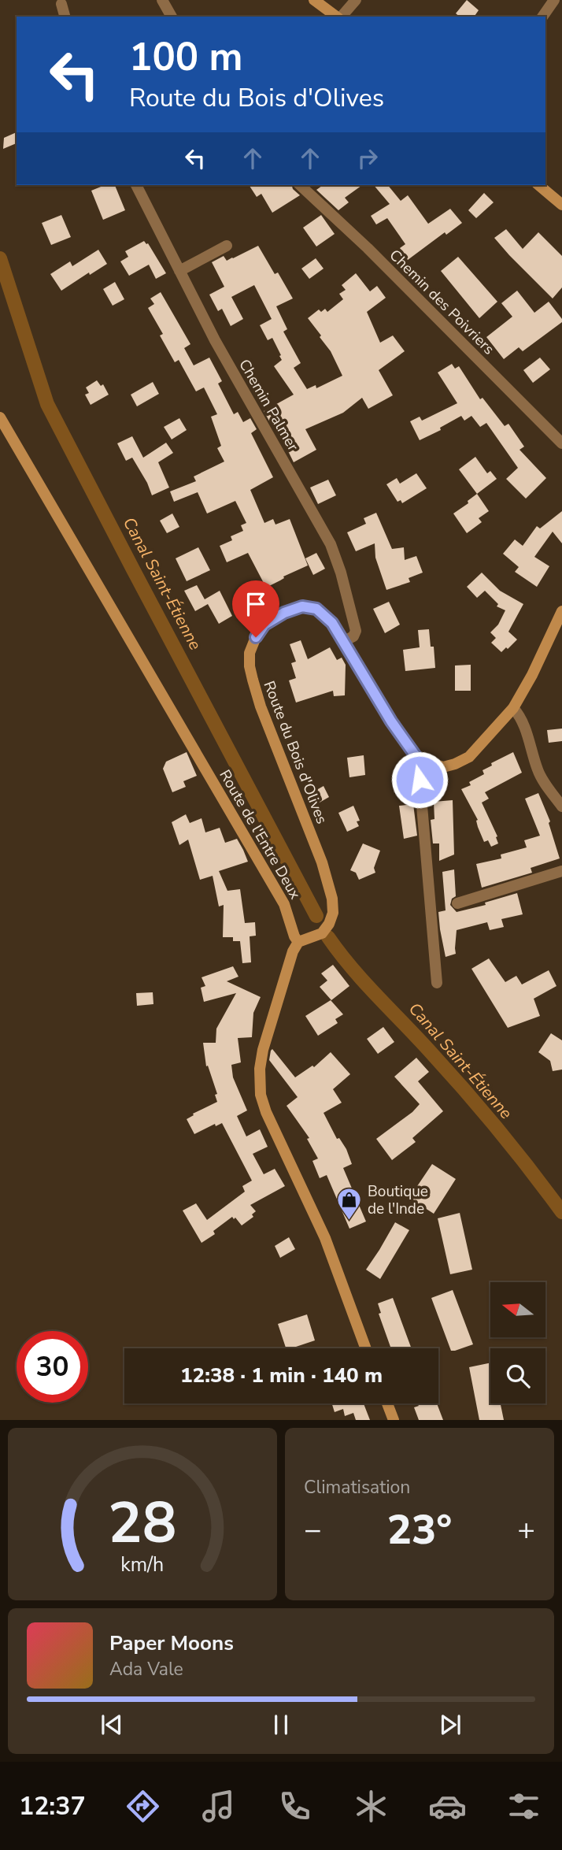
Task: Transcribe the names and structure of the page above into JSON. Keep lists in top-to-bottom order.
{
  "streets": {
    "main road": ["Route du Bois d'Olives", "Route de l'Entre Deux"],
    "street": ["Chemin des Poivriers", "Chemin Palmer"]
  },
  "crossings": [
    ["Chemin Palmer", "Route du Bois d'Olives"],
    ["Route du Bois d'Olives", "Route de l'Entre Deux"]
  ],
  "water": ["Canal Saint-Étienne"],
  "places": {
    "shop": ["Boutique de l'Inde"]
  },
  "north": "left",
  "page": {
    "turn": ["100 m", "Route du Bois d'Olives"],
    "limit": "30",
    "trip": "12:38 · 1 min · 140 m",
    "tile": "Climatisation",
    "heat": ["−", "23°", "+"],
    "song": ["Paper Moons", "Ada Vale"],
    "tabs": "12:37",
    "gauge": ["28", "km/h"]
  }
}
